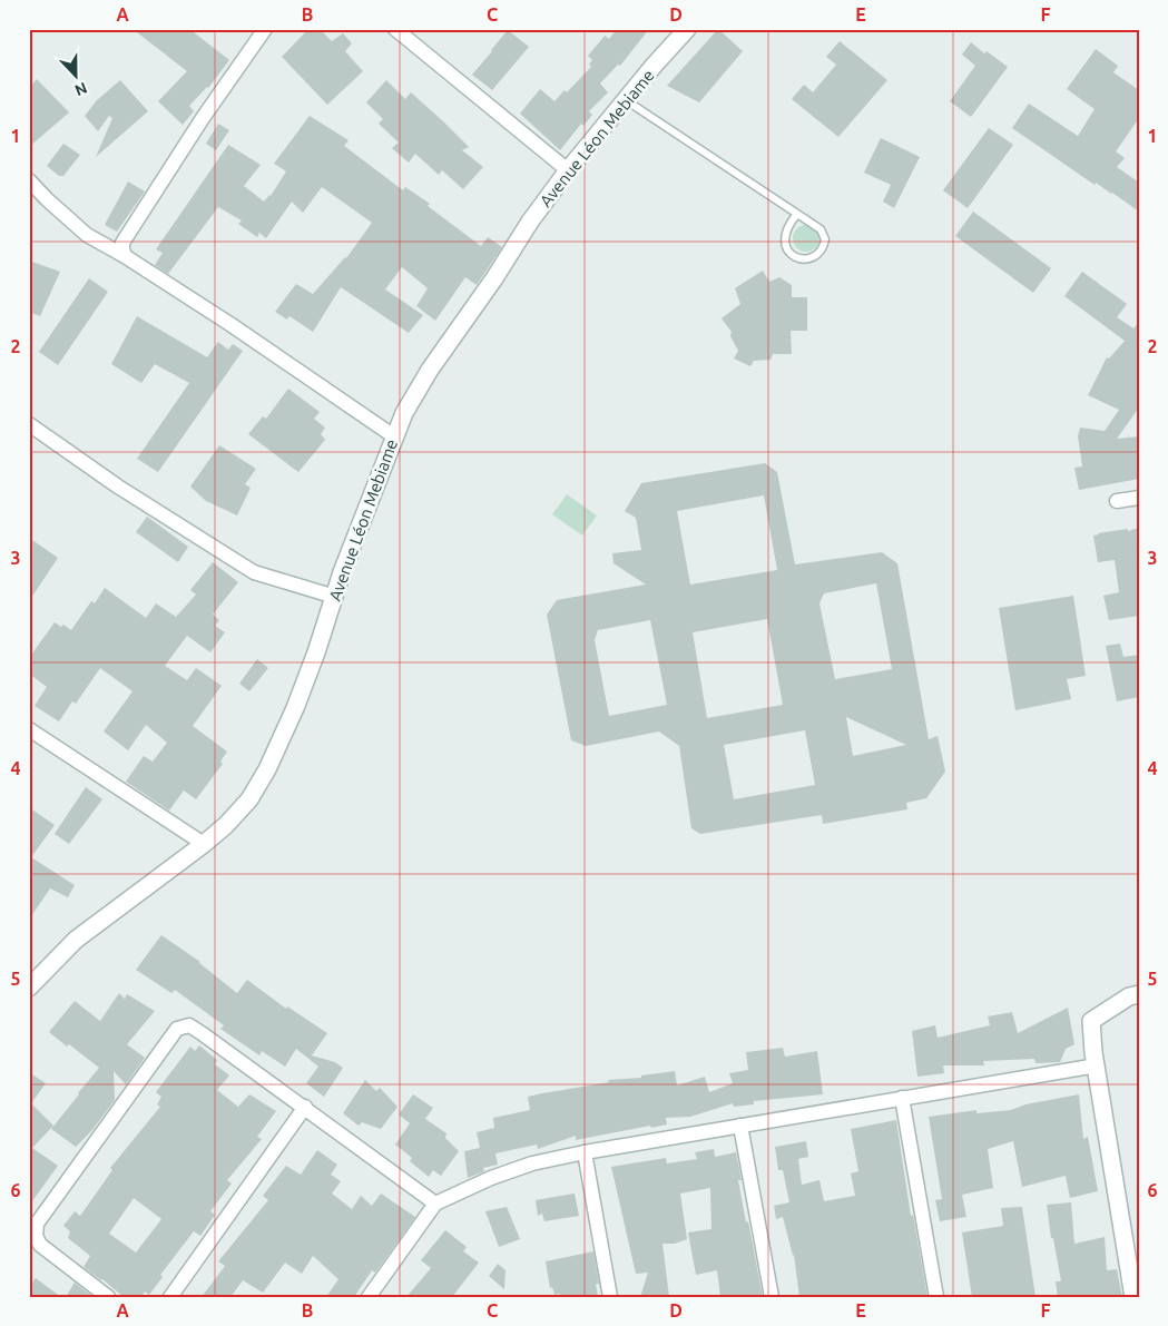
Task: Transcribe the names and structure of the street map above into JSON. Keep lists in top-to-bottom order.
{
  "streets": {
    "street": ["Avenue Léon Mebiame"]
  },
  "north": "bottom",
  "grid": {
    "columns": [
      "A",
      "B",
      "C",
      "D",
      "E",
      "F"
    ],
    "rows": [
      "1",
      "2",
      "3",
      "4",
      "5",
      "6"
    ]
  }
}
